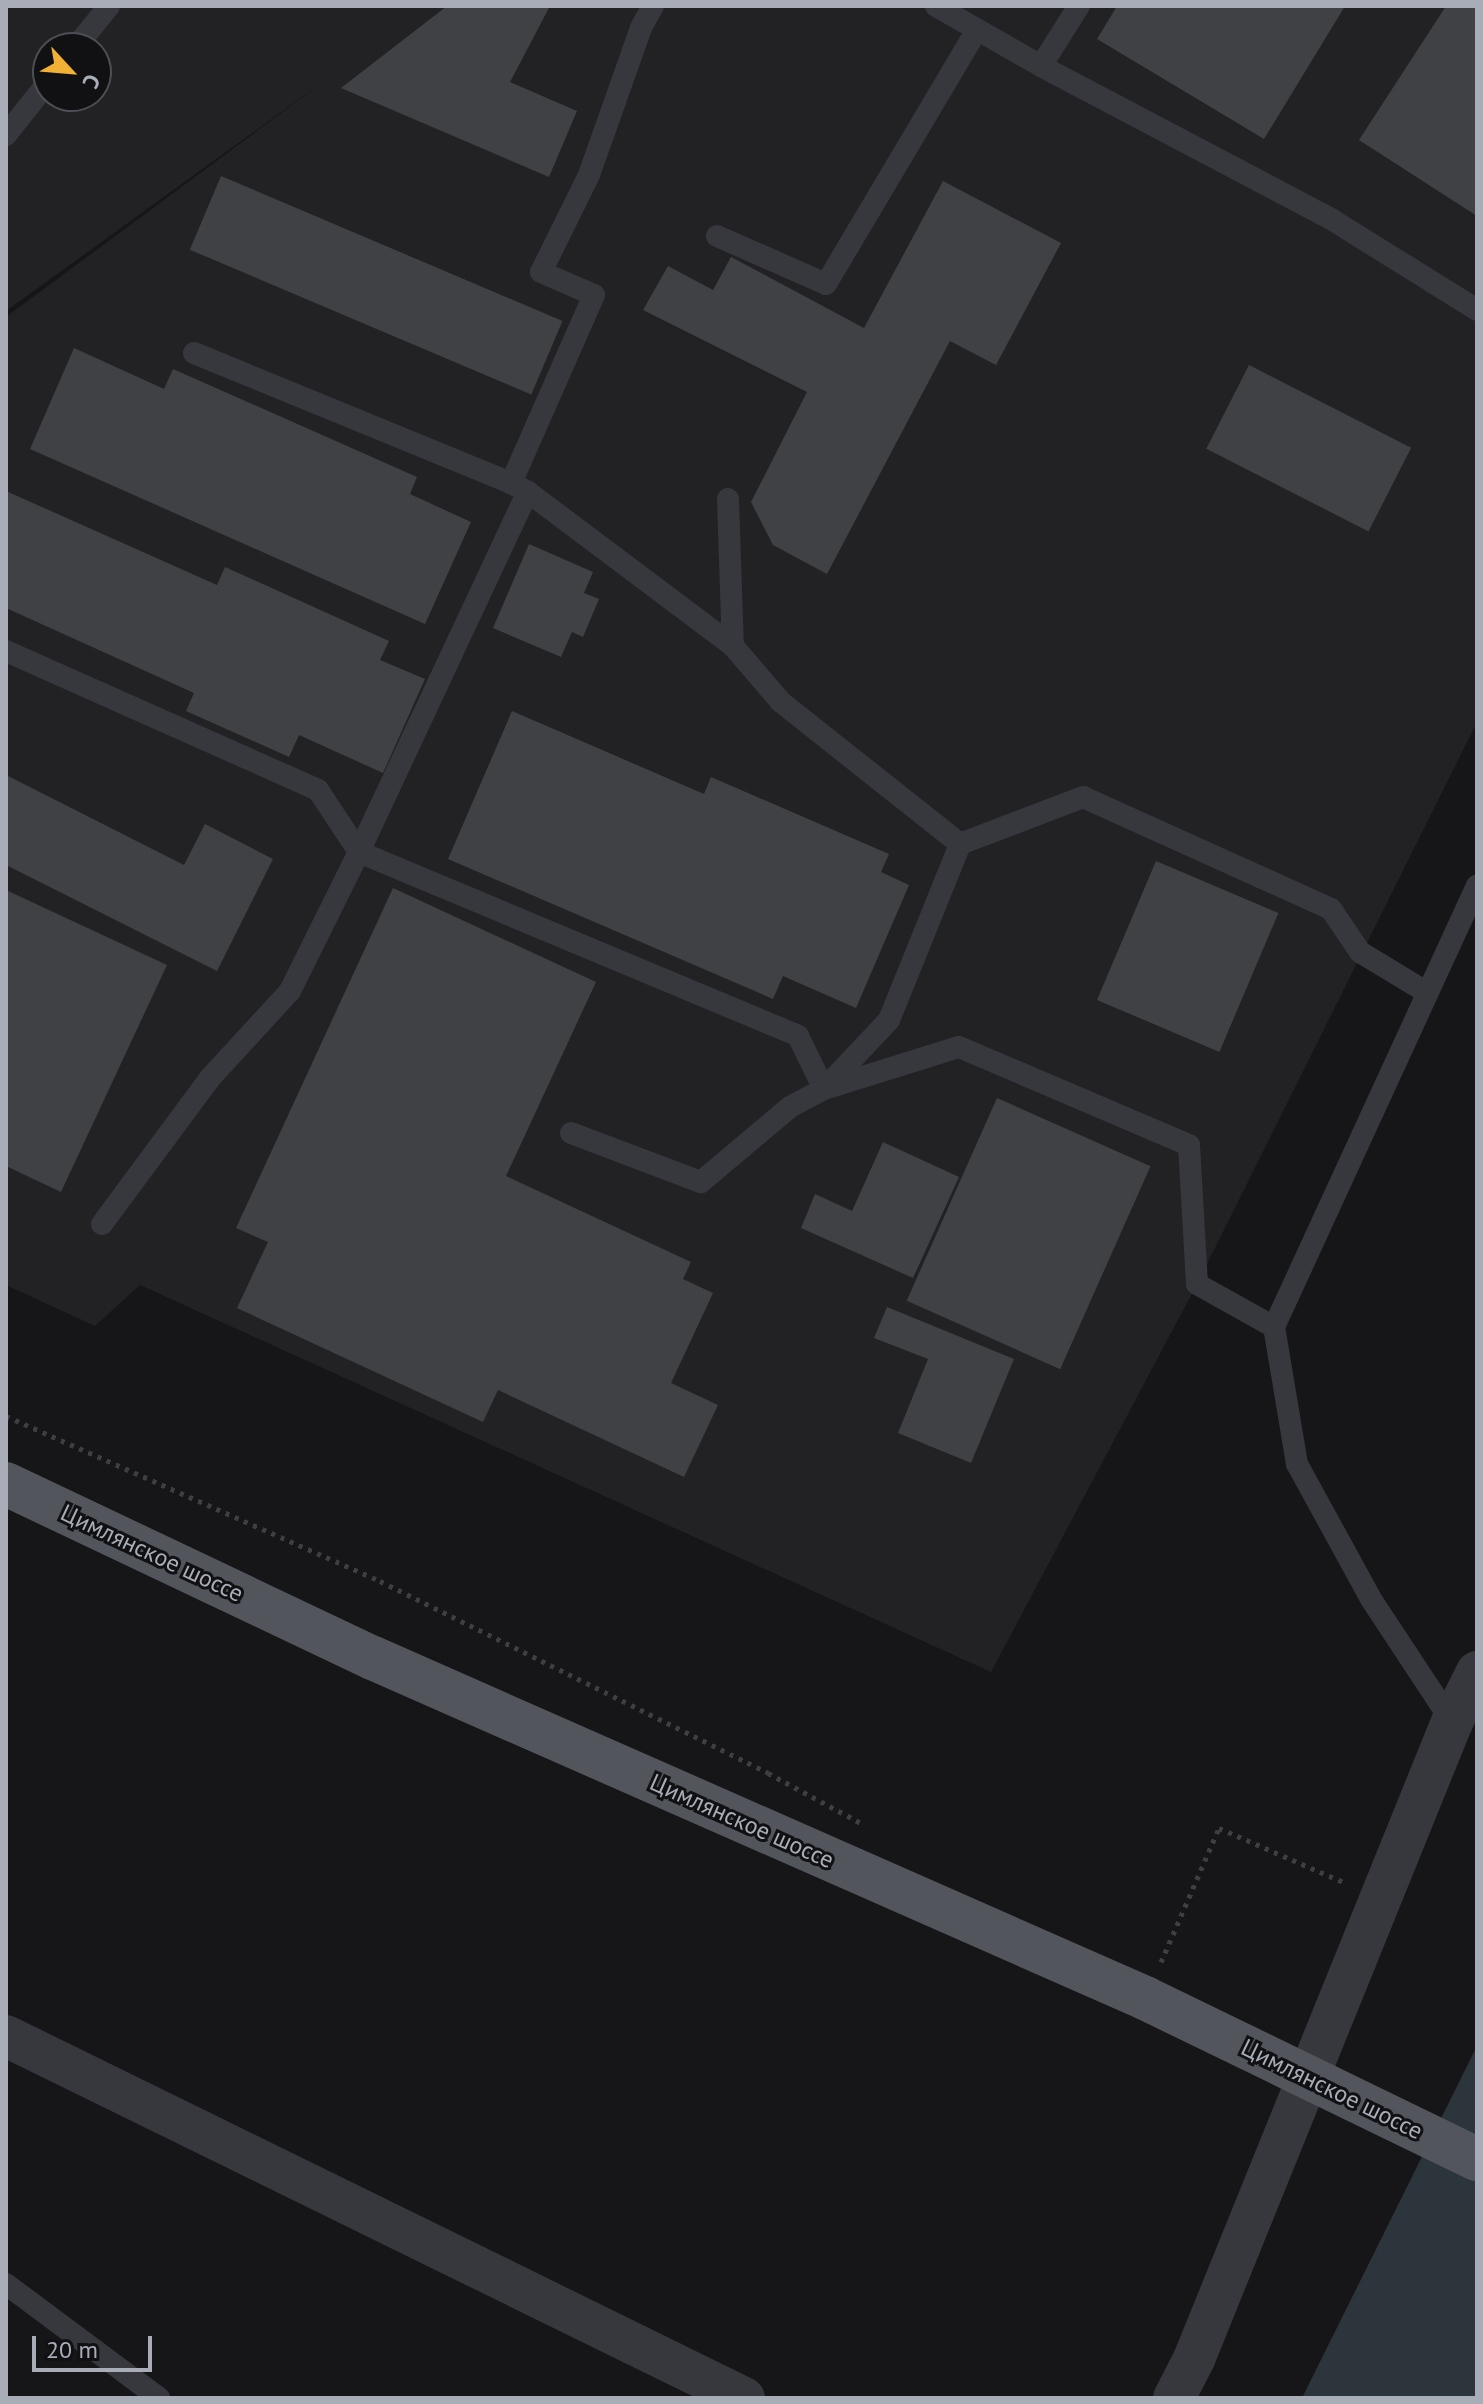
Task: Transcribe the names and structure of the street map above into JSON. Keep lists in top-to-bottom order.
{
  "streets": {
    "main road": ["Цимлянское шоссе"]
  },
  "scale_bar": "20 m",
  "north": "bottom right"
}
